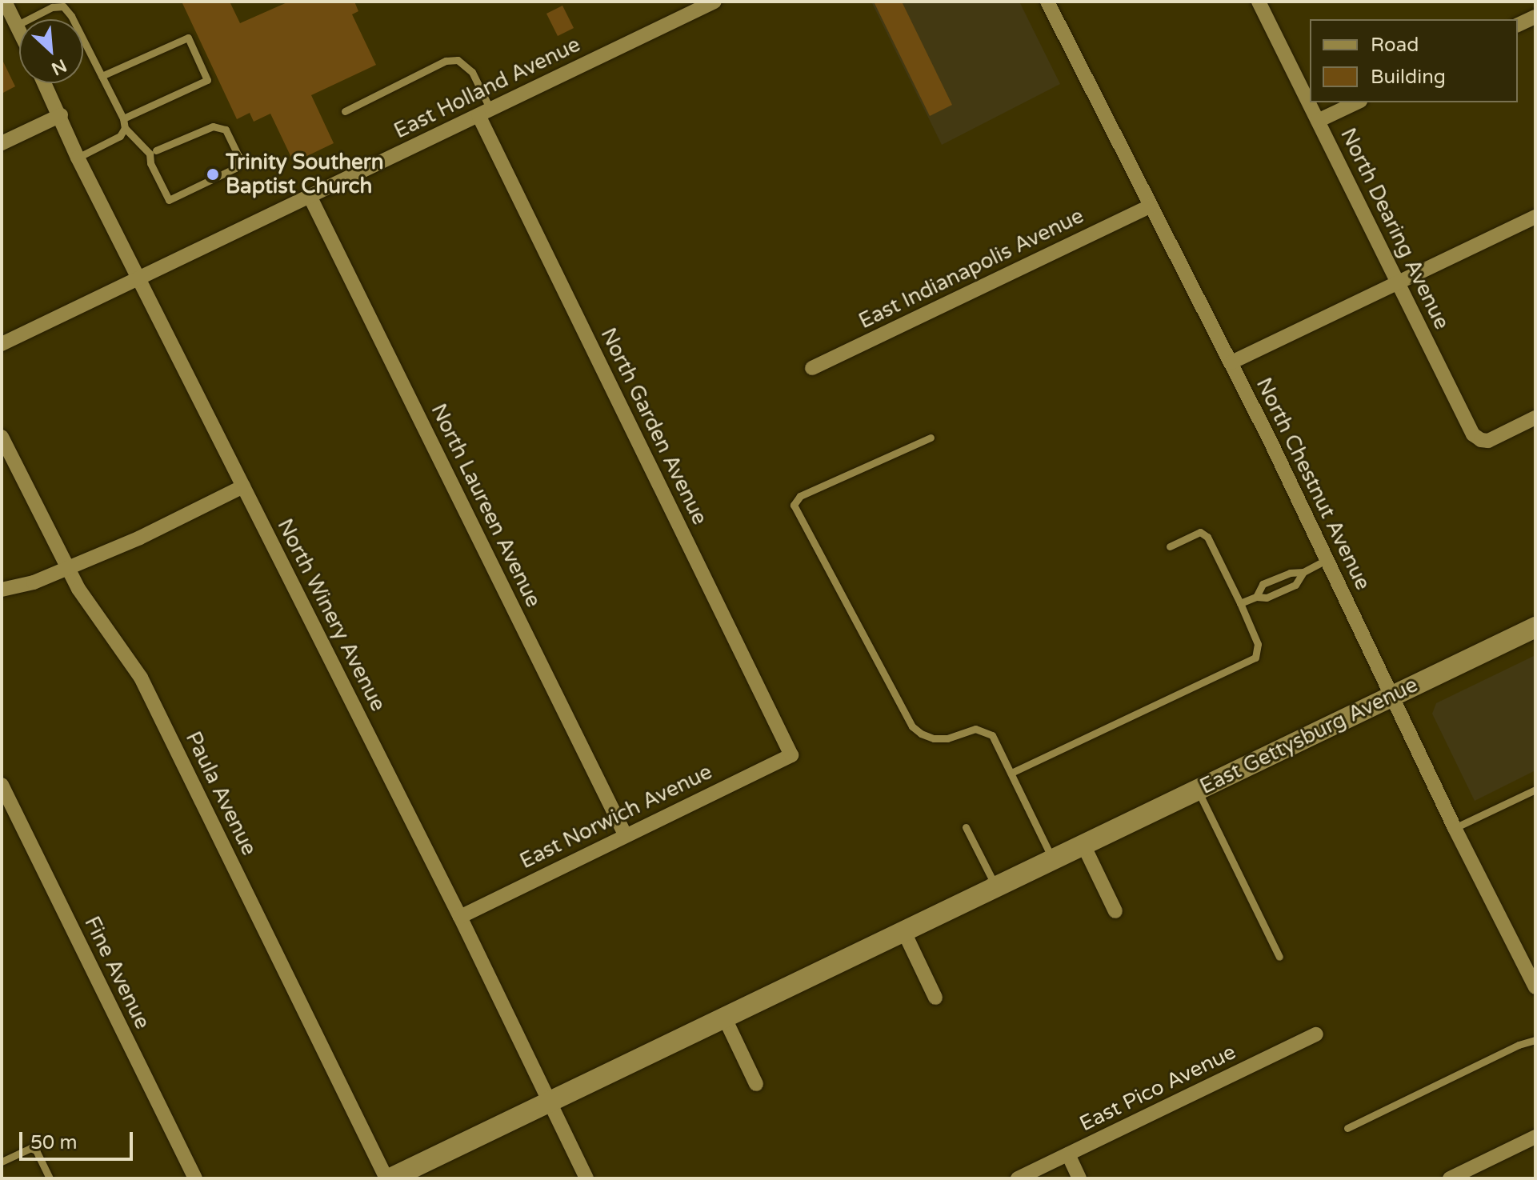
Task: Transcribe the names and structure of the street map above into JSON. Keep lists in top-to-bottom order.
{
  "streets": {
    "street": [
      "East Holland Avenue",
      "North Dearing Avenue",
      "East Indianapolis Avenue",
      "North Garden Avenue",
      "North Chestnut Avenue",
      "North Laureen Avenue",
      "North Winery Avenue",
      "East Gettysburg Avenue",
      "Paula Avenue",
      "East Norwich Avenue",
      "Fine Avenue",
      "East Pico Avenue"
    ]
  },
  "crossings": [
    ["East Holland Avenue", "North Garden Avenue"],
    ["East Holland Avenue", "North Laureen Avenue"],
    ["East Holland Avenue", "North Winery Avenue"],
    ["East Indianapolis Avenue", "North Chestnut Avenue"],
    ["North Garden Avenue", "East Norwich Avenue"],
    ["North Chestnut Avenue", "East Gettysburg Avenue"],
    ["North Laureen Avenue", "East Norwich Avenue"],
    ["North Winery Avenue", "East Gettysburg Avenue"],
    ["North Winery Avenue", "East Norwich Avenue"],
    ["East Gettysburg Avenue", "Paula Avenue"]
  ],
  "places": ["Trinity Southern Baptist Church"],
  "legend": ["Road", "Building"],
  "scale_bar": "50 m",
  "north": "bottom right"
}
